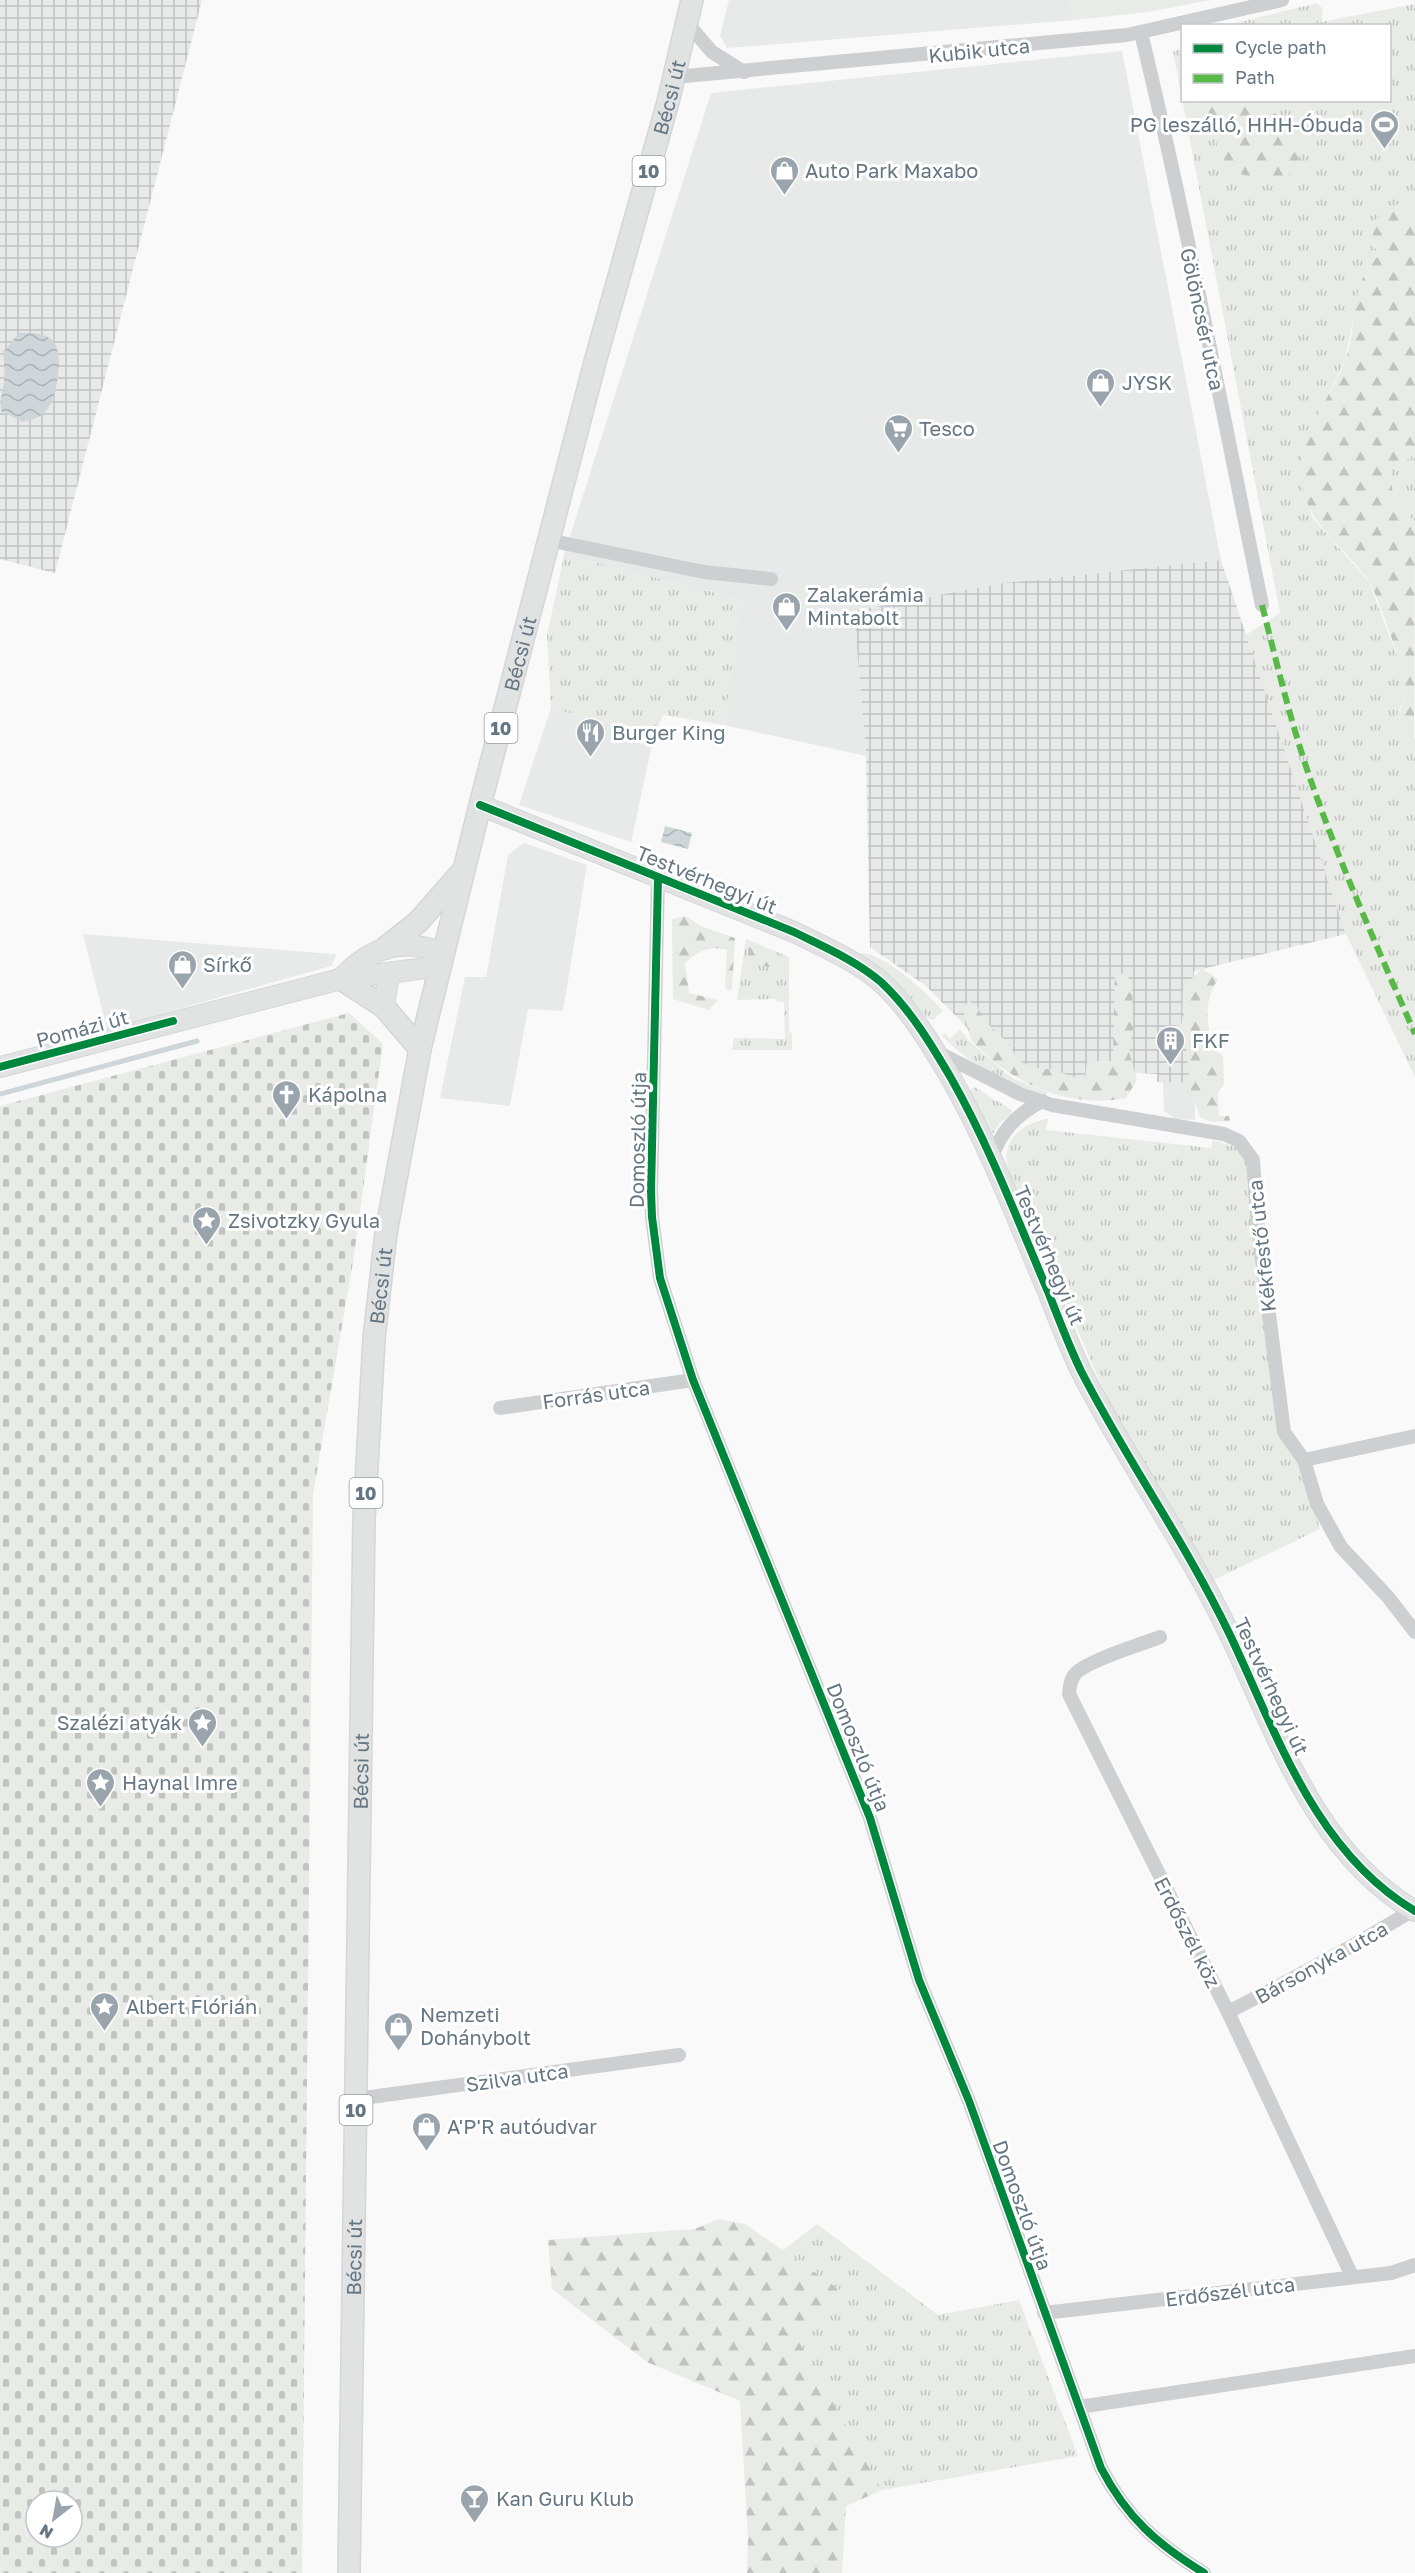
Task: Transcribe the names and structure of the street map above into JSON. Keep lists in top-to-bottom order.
{
  "streets": {
    "main road": ["Bécsi út", "10"],
    "street": [
      "Kubik utca",
      "Gölöncsér utca",
      "Testvérhegyi út",
      "Pomázi út",
      "Domoszló útja",
      "Kékfestő utca",
      "Forrás utca",
      "Erdőszél köz",
      "Bársonyka utca",
      "Szilva utca",
      "Erdőszél utca"
    ]
  },
  "crossings": [
    ["Kubik utca", "Bécsi út"],
    ["Kubik utca", "Gölöncsér utca"],
    ["Bécsi út", "Testvérhegyi út"],
    ["Bécsi út", "Pomázi út"],
    ["Bécsi út", "Szilva utca"],
    ["Testvérhegyi út", "Domoszló útja"],
    ["Testvérhegyi út", "Kékfestő utca"],
    ["Testvérhegyi út", "Bársonyka utca"],
    ["Domoszló útja", "Forrás utca"],
    ["Domoszló útja", "Erdőszél utca"],
    ["Erdőszél köz", "Bársonyka utca"],
    ["Erdőszél köz", "Erdőszél utca"]
  ],
  "places": {
    "sports": ["PG leszálló, HHH-Óbuda"],
    "shop": [
      "Auto Park Maxabo",
      "JYSK",
      "Zalakerámia Mintabolt",
      "Sírkő",
      "Nemzeti Dohánybolt",
      "A'P'R autóudvar"
    ],
    "supermarket": ["Tesco"],
    "restaurant": ["Burger King"],
    "building": ["FKF"],
    "church": ["Kápolna"],
    "place": [
      "Zsivotzky Gyula",
      "Szalézi atyák",
      "Haynal Imre",
      "Albert Flórián"
    ],
    "bar": ["Kan Guru Klub"]
  },
  "legend": ["Cycle path", "Path"],
  "north": "bottom left"
}
